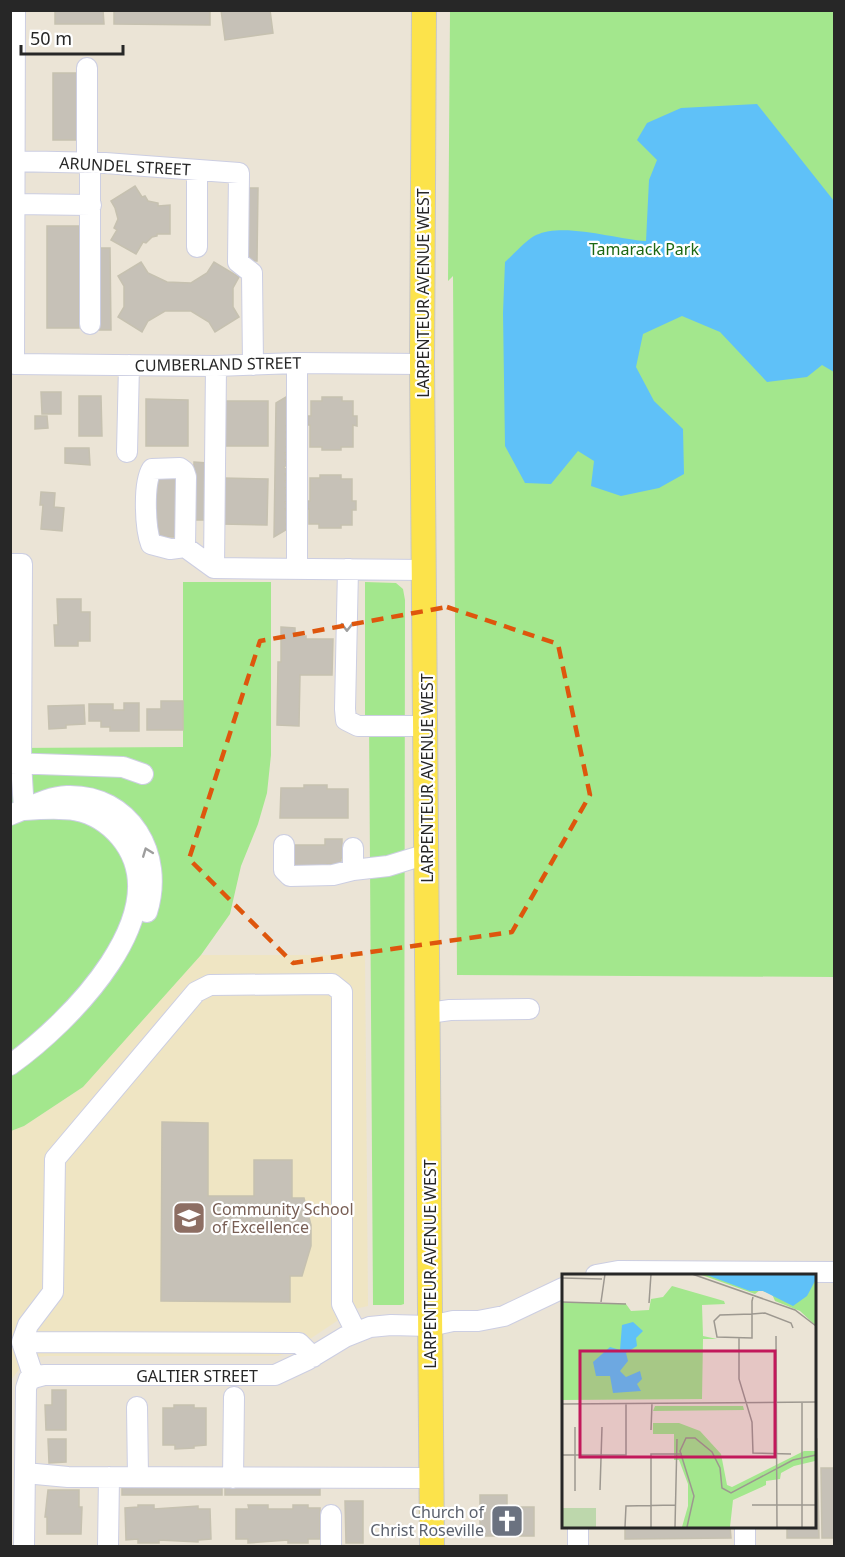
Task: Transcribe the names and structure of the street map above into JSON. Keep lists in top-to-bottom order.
{
  "streets": {
    "main road": ["LARPENTEUR AVENUE WEST"],
    "street": ["ARUNDEL STREET", "CUMBERLAND STREET", "GALTIER STREET"]
  },
  "crossings": [
    ["ARUNDEL STREET", "CUMBERLAND STREET"],
    ["LARPENTEUR AVENUE WEST", "CUMBERLAND STREET"],
    ["LARPENTEUR AVENUE WEST", "GALTIER STREET"]
  ],
  "parks": ["Tamarack Park"],
  "places": {
    "school or university": ["Community School of Excellence"],
    "church": ["Church of Christ Roseville"]
  },
  "scale_bar": "50 m"
}
